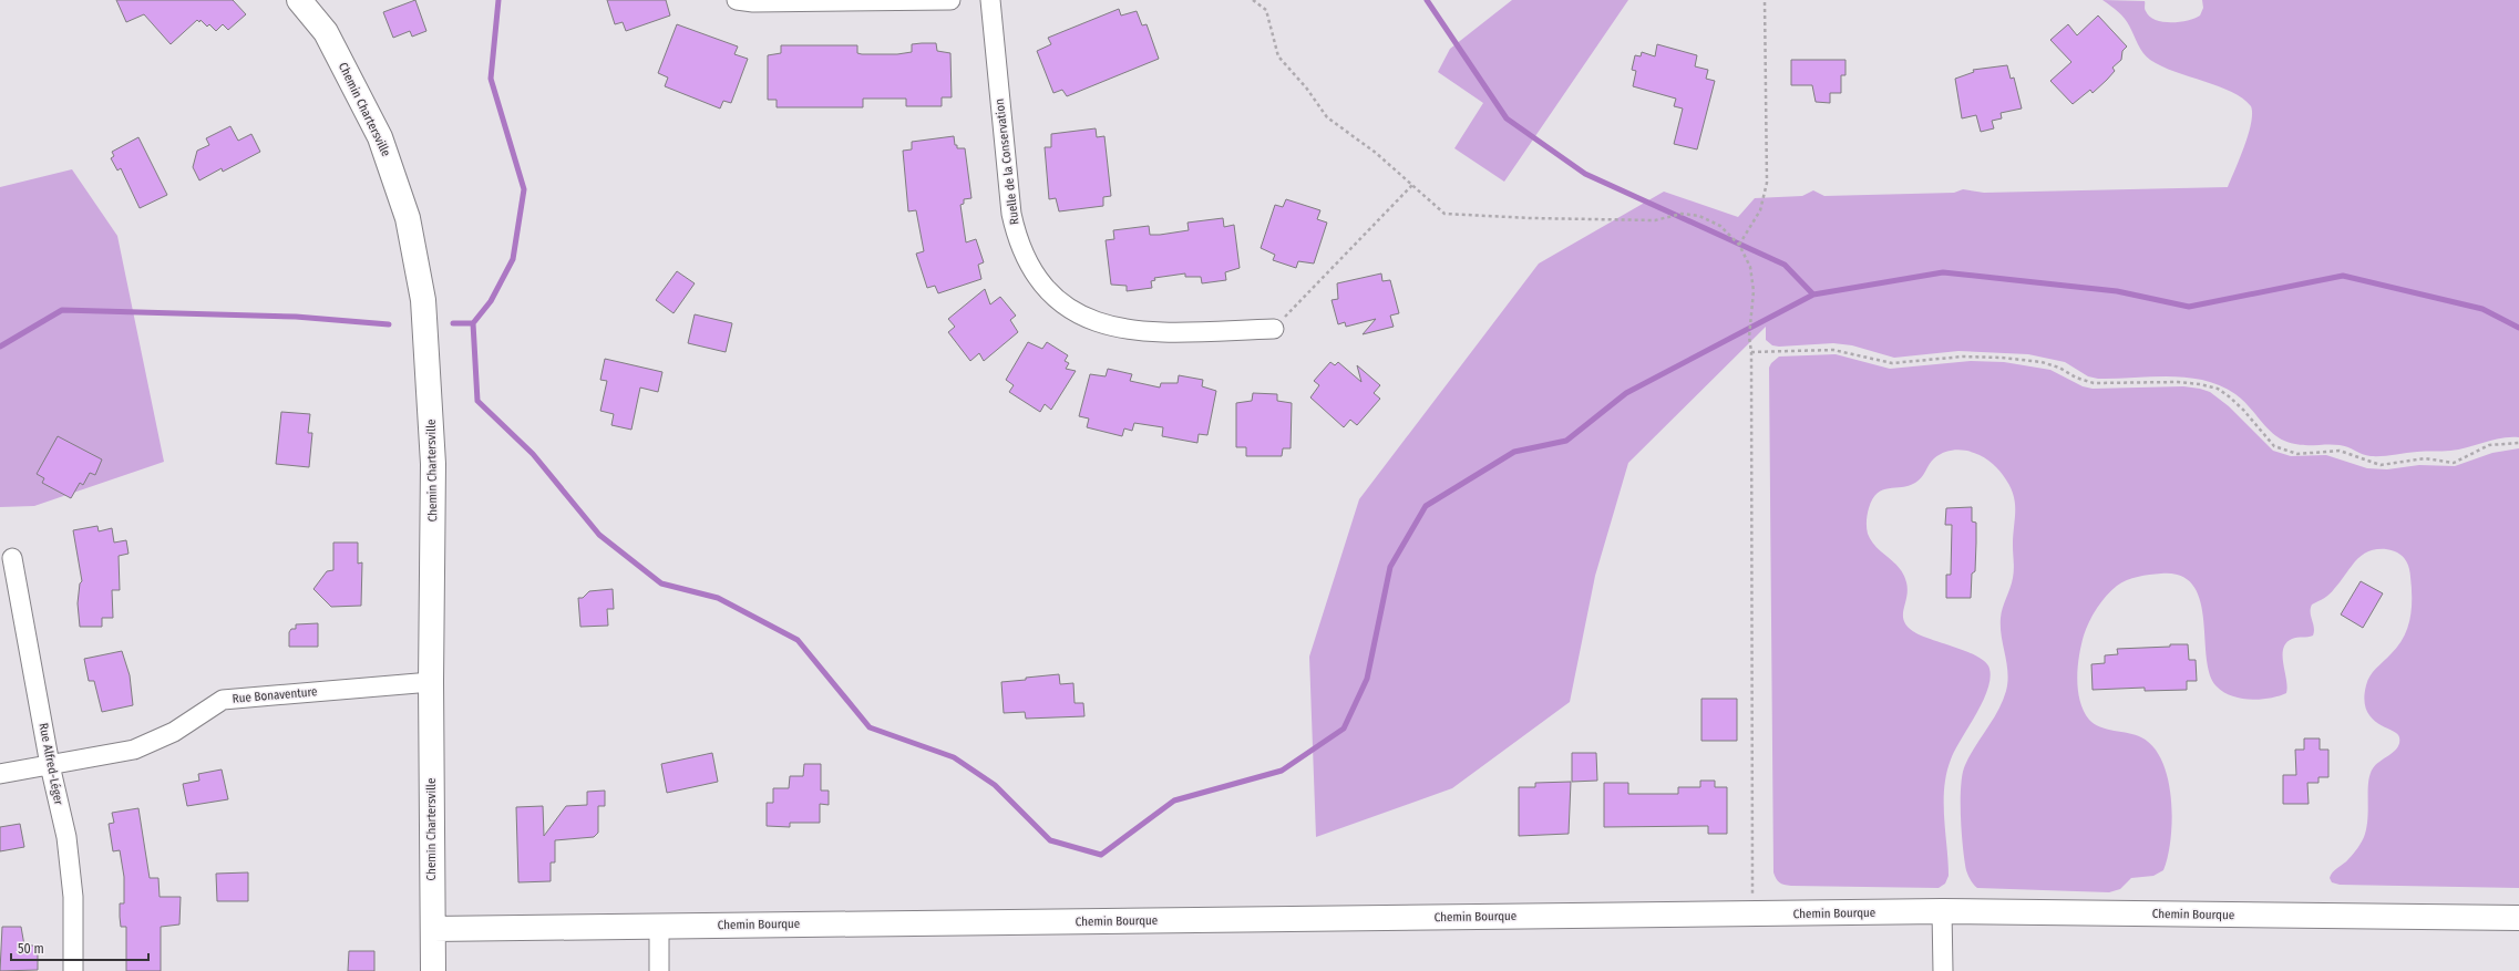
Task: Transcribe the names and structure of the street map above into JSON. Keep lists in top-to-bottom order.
{
  "streets": {
    "street": [
      "Chemin Chartersville",
      "Ruelle de la Conservation",
      "Rue Bonaventure",
      "Rue Alfred-Léger",
      "Chemin Bourque"
    ]
  },
  "crossings": [
    ["Chemin Chartersville", "Rue Bonaventure"],
    ["Chemin Chartersville", "Chemin Bourque"],
    ["Rue Bonaventure", "Rue Alfred-Léger"]
  ],
  "scale_bar": "50 m"
}
